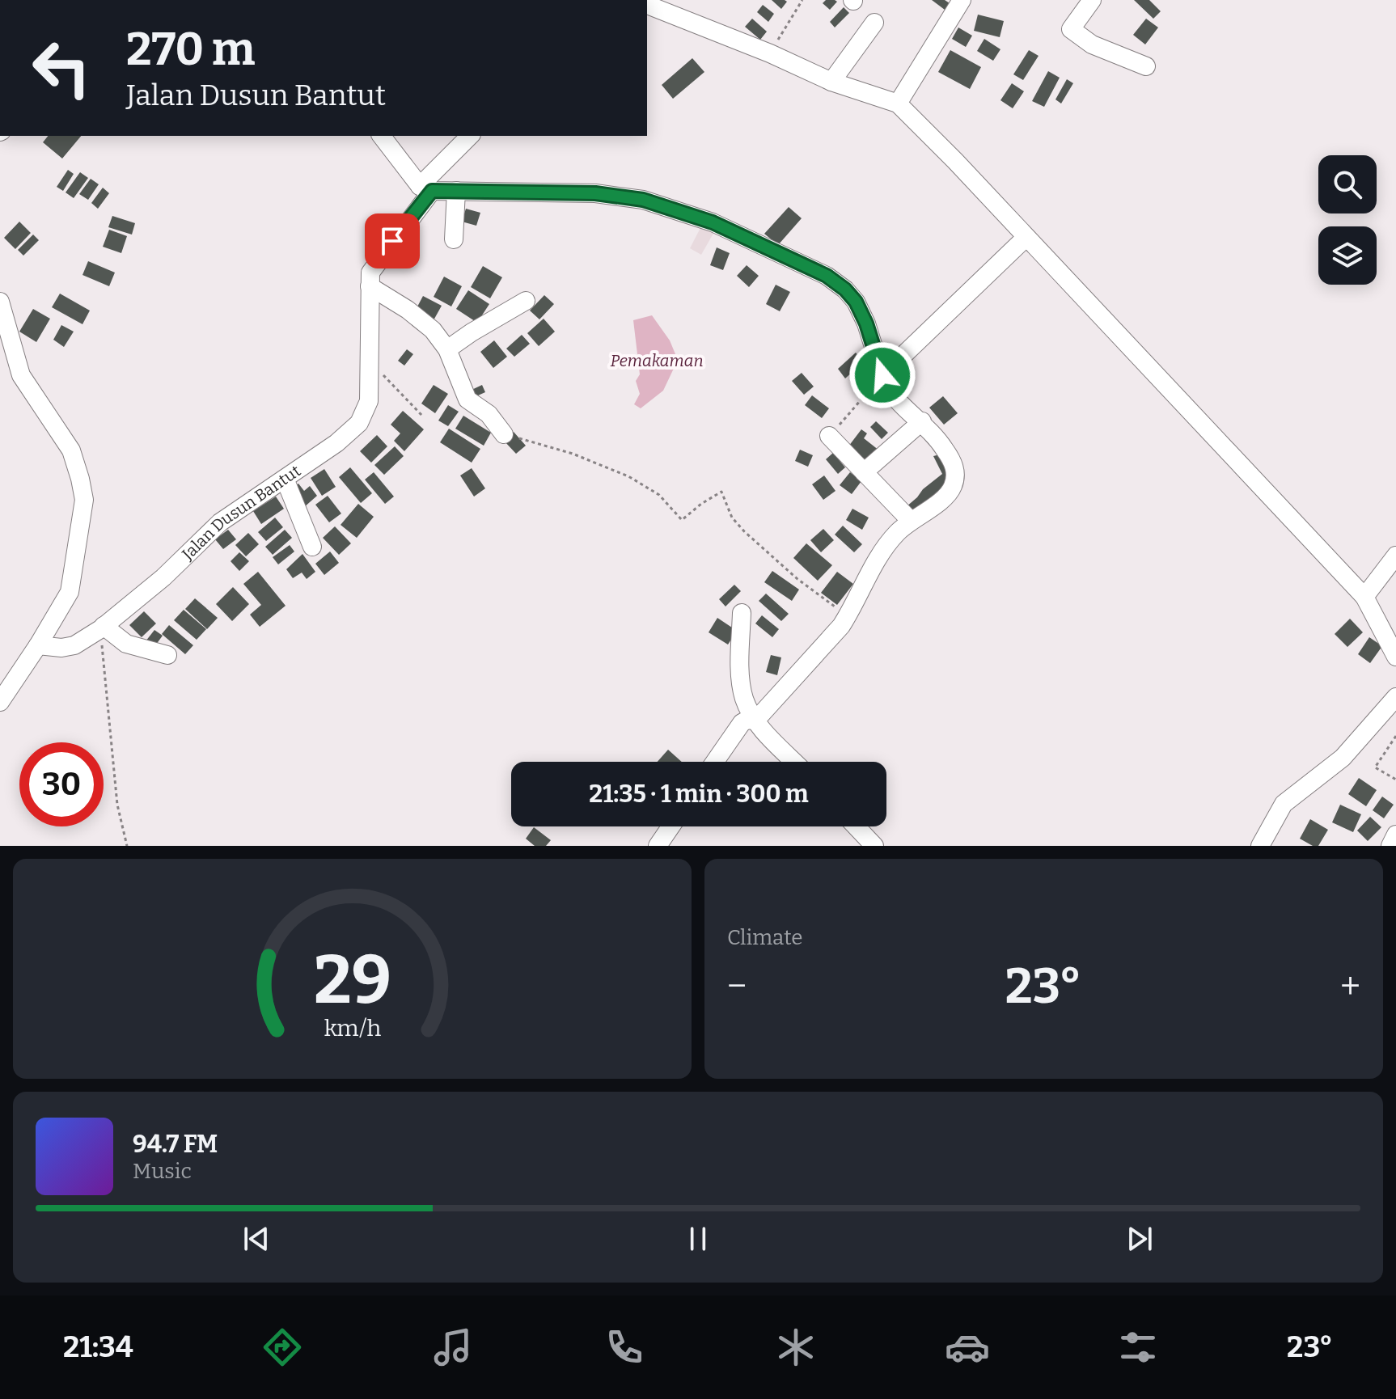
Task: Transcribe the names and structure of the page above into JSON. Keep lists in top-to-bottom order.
{
  "streets": {
    "street": ["Jalan Dusun Bantut"]
  },
  "parks": ["Pemakaman"],
  "page": {
    "turn": ["270 m", "Jalan Dusun Bantut"],
    "limit": "30",
    "trip": "21:35 · 1 min · 300 m",
    "tile": "Climate",
    "heat": ["−", "23°", "+"],
    "song": ["94.7 FM", "Music"],
    "tabs": ["21:34", "23°"],
    "gauge": ["29", "km/h"]
  }
}
